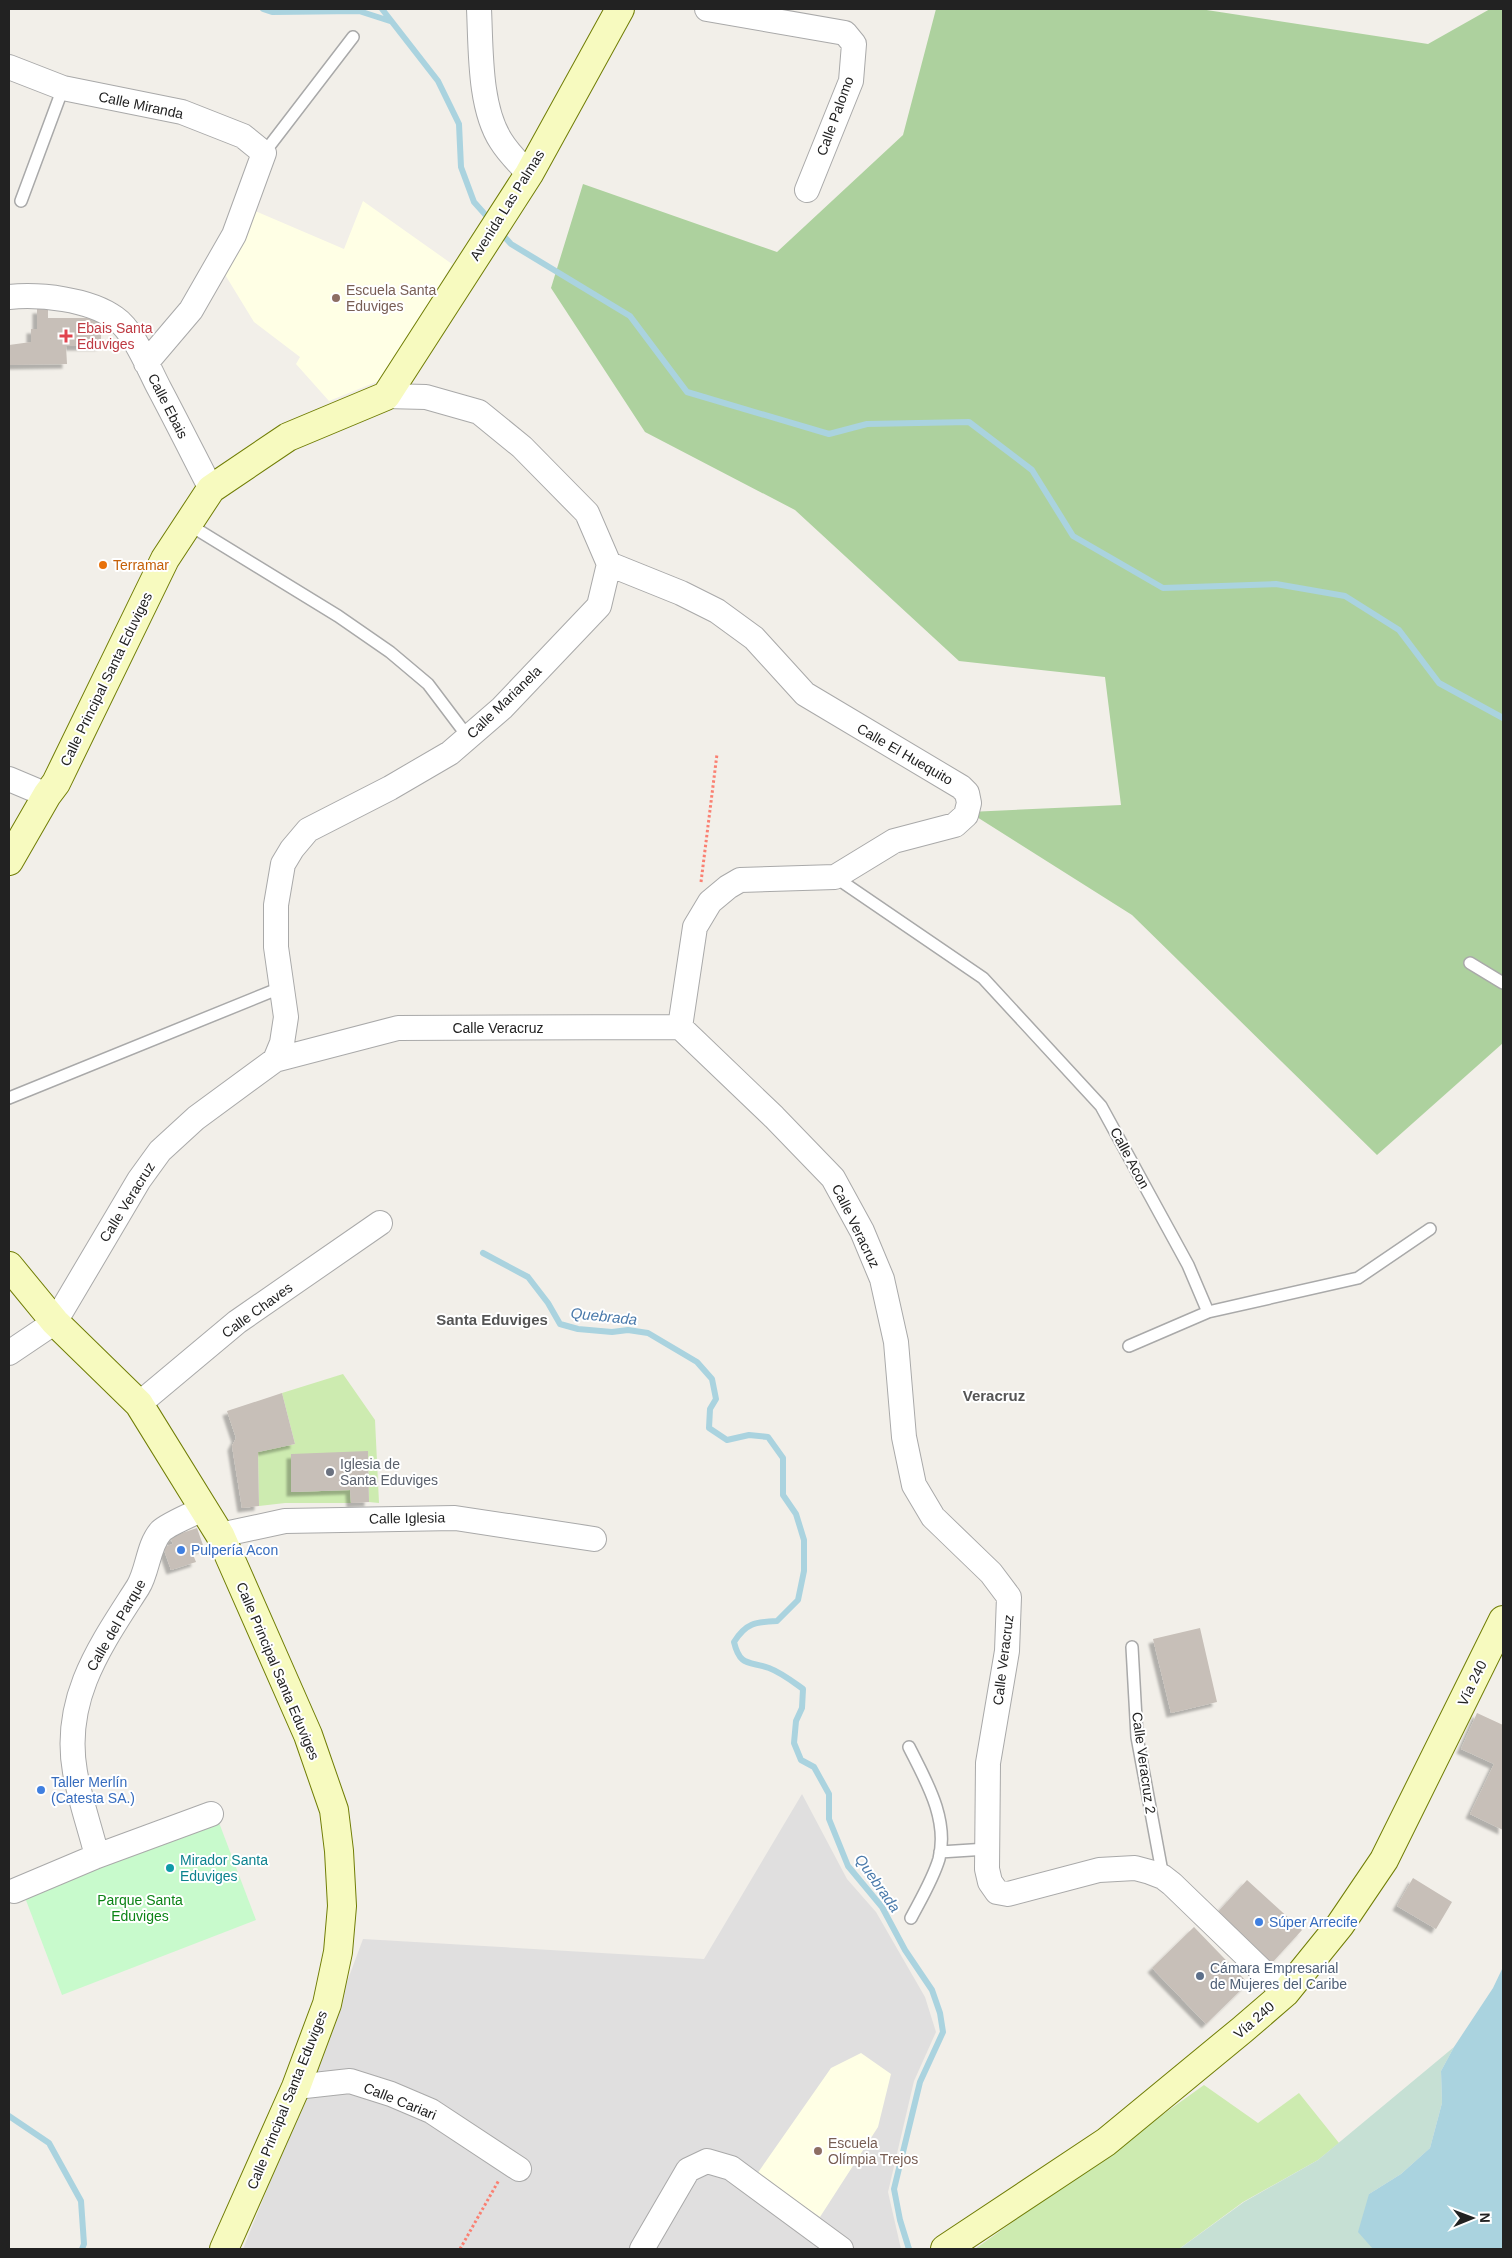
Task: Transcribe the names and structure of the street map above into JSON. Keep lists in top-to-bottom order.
{
  "streets": {
    "street": [
      "Calle Miranda",
      "Calle Palomo",
      "Avenida Las Palmas",
      "Calle Ebais",
      "Calle Principal Santa Eduviges",
      "Calle Marianela",
      "Calle El Huequito",
      "Calle Veracruz",
      "Calle Chaves",
      "Calle Iglesia",
      "Calle del Parque",
      "Vía 240",
      "Calle Cariari"
    ],
    "lane": ["Calle Acon", "Calle Veracruz 2"]
  },
  "crossings": [
    ["Avenida Las Palmas", "Calle Principal Santa Eduviges"],
    ["Calle Ebais", "Calle Principal Santa Eduviges"],
    ["Calle Principal Santa Eduviges", "Calle Veracruz"],
    ["Calle Principal Santa Eduviges", "Calle Chaves"],
    ["Calle Principal Santa Eduviges", "Calle Iglesia"],
    ["Calle Principal Santa Eduviges", "Calle del Parque"],
    ["Calle Principal Santa Eduviges", "Calle Cariari"],
    ["Calle Marianela", "Calle El Huequito"],
    ["Calle Marianela", "Calle Veracruz"],
    ["Calle El Huequito", "Calle Veracruz"],
    ["Calle El Huequito", "Calle Acon"],
    ["Calle Veracruz", "Vía 240"],
    ["Calle Veracruz", "Calle Veracruz 2"]
  ],
  "districts": ["Santa Eduviges", "Veracruz"],
  "water": ["Quebrada"],
  "parks": ["Parque Santa Eduviges"],
  "places": {
    "other": [
      "Escuela Santa Eduviges",
      "Terramar",
      "Iglesia de Santa Eduviges",
      "Pulpería Acon",
      "Taller Merlín (Catesta SA.)",
      "Mirador Santa Eduviges",
      "Súper Arrecife",
      "Cámara Empresarial de Mujeres del Caribe",
      "Escuela Olímpia Trejos"
    ],
    "health": ["Ebais Santa Eduviges"]
  },
  "north": "right"
}
